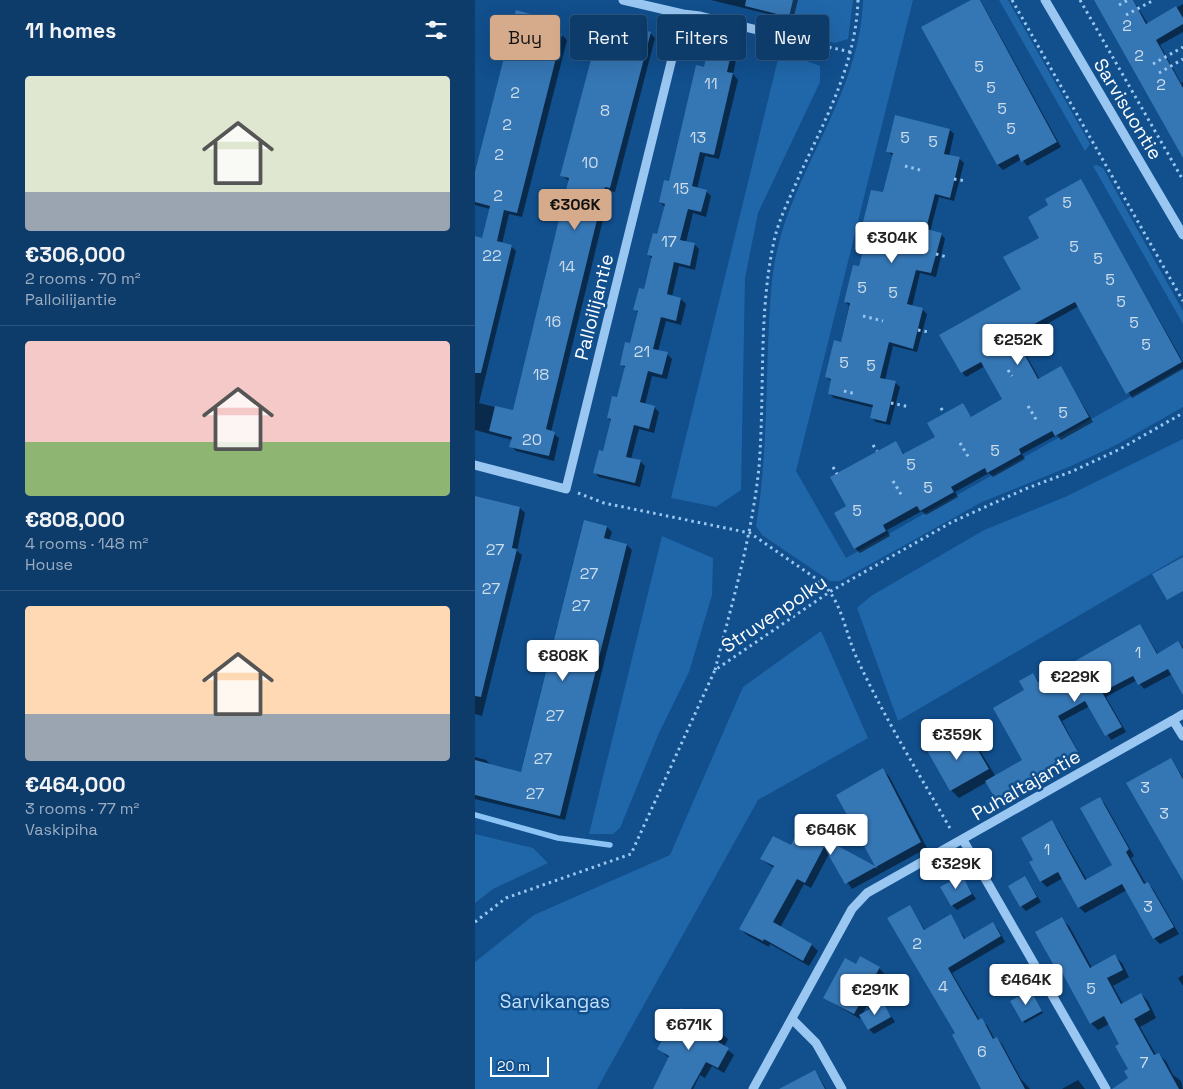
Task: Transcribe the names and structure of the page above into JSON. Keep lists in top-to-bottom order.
{
  "streets": {
    "street": ["Sarvisuontie", "Palloilijantie", "Puhaltajantie"],
    "path": ["Struvenpolku"]
  },
  "parks": ["Sarvikangas"],
  "house_numbers": [
    "2",
    "2",
    "5",
    "11",
    "2",
    "5",
    "2",
    "5",
    "8",
    "2",
    "5",
    "13",
    "5",
    "5",
    "2",
    "10",
    "15",
    "2",
    "5",
    "17",
    "5",
    "22",
    "5",
    "14",
    "5",
    "5",
    "5",
    "5",
    "16",
    "5",
    "5",
    "21",
    "5",
    "5",
    "18",
    "5",
    "20",
    "5",
    "5",
    "5",
    "5",
    "27",
    "27",
    "27",
    "27",
    "1",
    "27",
    "27",
    "3",
    "27",
    "3",
    "1",
    "3",
    "2",
    "4",
    "5",
    "6",
    "7"
  ],
  "scale_bar": "20 m",
  "page": {
    "heading": "11 homes",
    "chip": [
      "Buy",
      "Rent",
      "Filters",
      "New"
    ],
    "list": [
      {
        "name": "€306,000",
        "note": "2 rooms · 70 m² · Palloilijantie"
      },
      {
        "name": "€808,000",
        "note": "4 rooms · 148 m² · House"
      },
      {
        "name": "€464,000",
        "note": "3 rooms · 77 m² · Vaskipiha"
      }
    ],
    "price": [
      "€306K",
      "€304K",
      "€252K",
      "€808K",
      "€229K",
      "€359K",
      "€646K",
      "€329K",
      "€464K",
      "€291K",
      "€671K"
    ],
    "scale": "20 m"
  }
}
